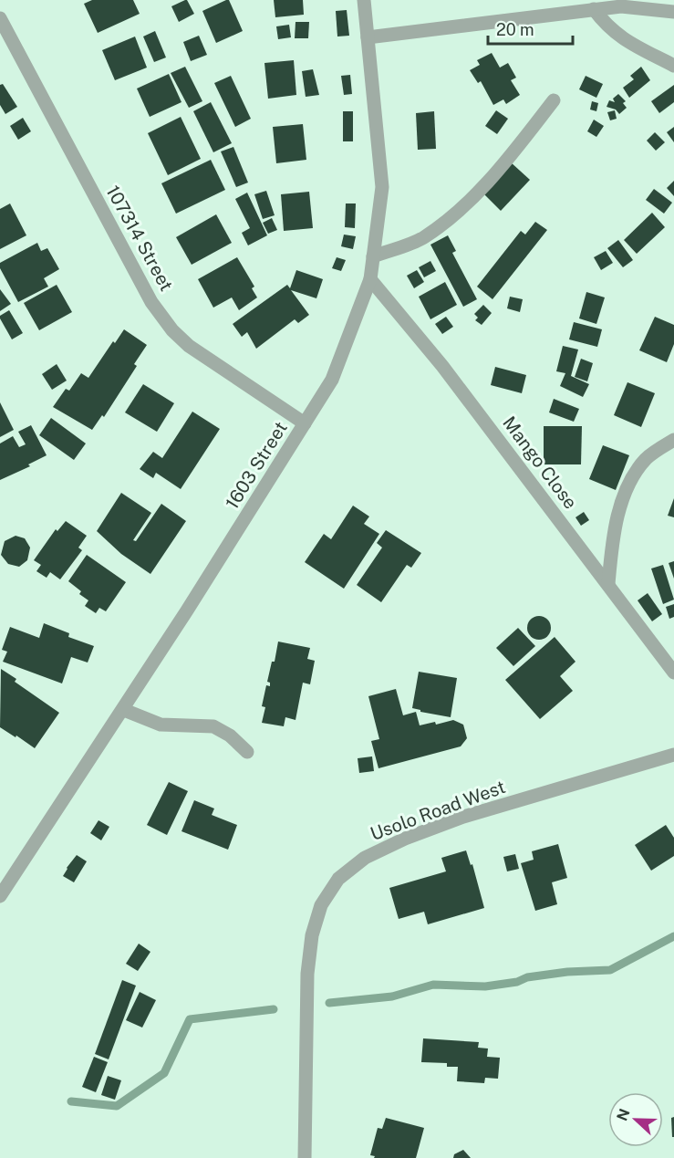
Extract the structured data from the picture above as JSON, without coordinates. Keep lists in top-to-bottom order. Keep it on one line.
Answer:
{"streets":{"street":["107314 Street","Mango Close","1603 Street","Usolo Road West"]},"crossings":[["107314 Street","1603 Street"],["Mango Close","1603 Street"]],"scale_bar":"20 m","north":"left"}
